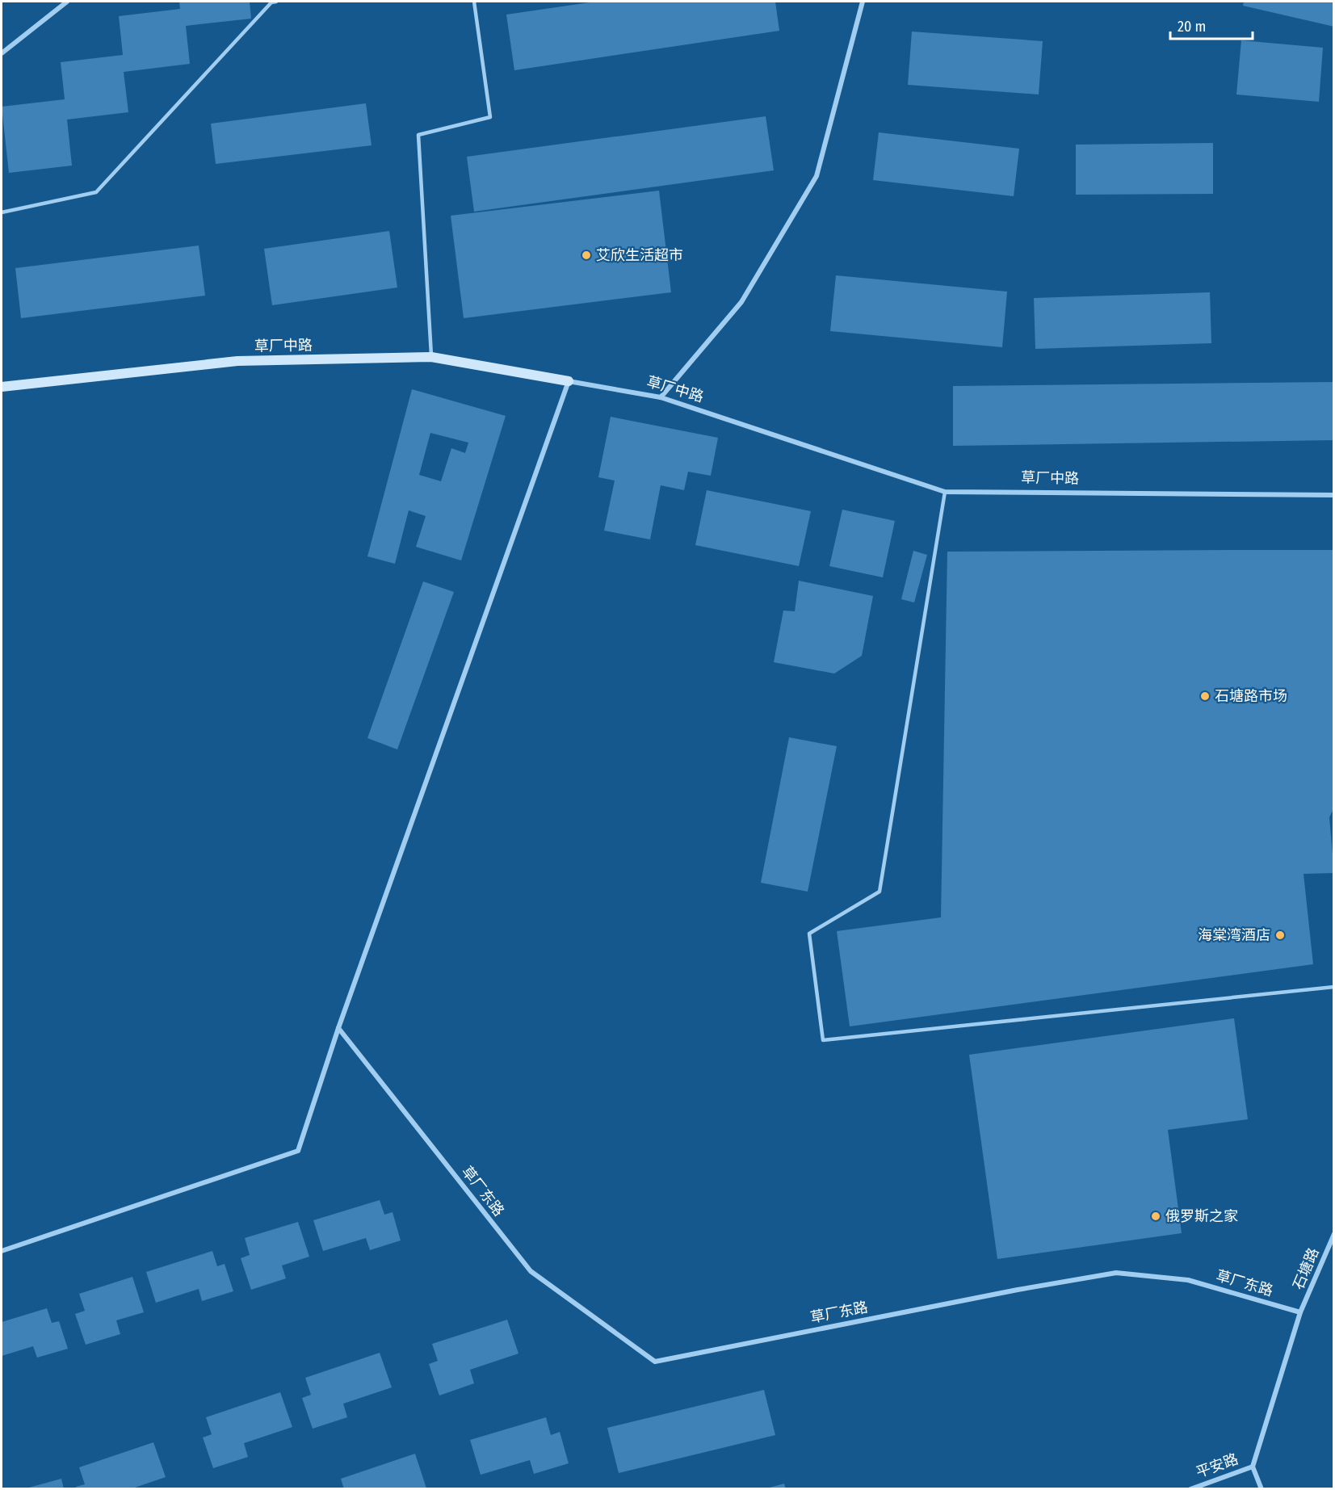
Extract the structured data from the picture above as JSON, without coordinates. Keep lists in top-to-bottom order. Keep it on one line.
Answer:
{"streets":{"street":["草厂中路","草厂东路","石塘路","平安路"]},"crossings":[["草厂东路","石塘路"]],"places":["艾欣生活超市","石塘路市场","海棠湾酒店","俄罗斯之家"],"scale_bar":"20 m"}
